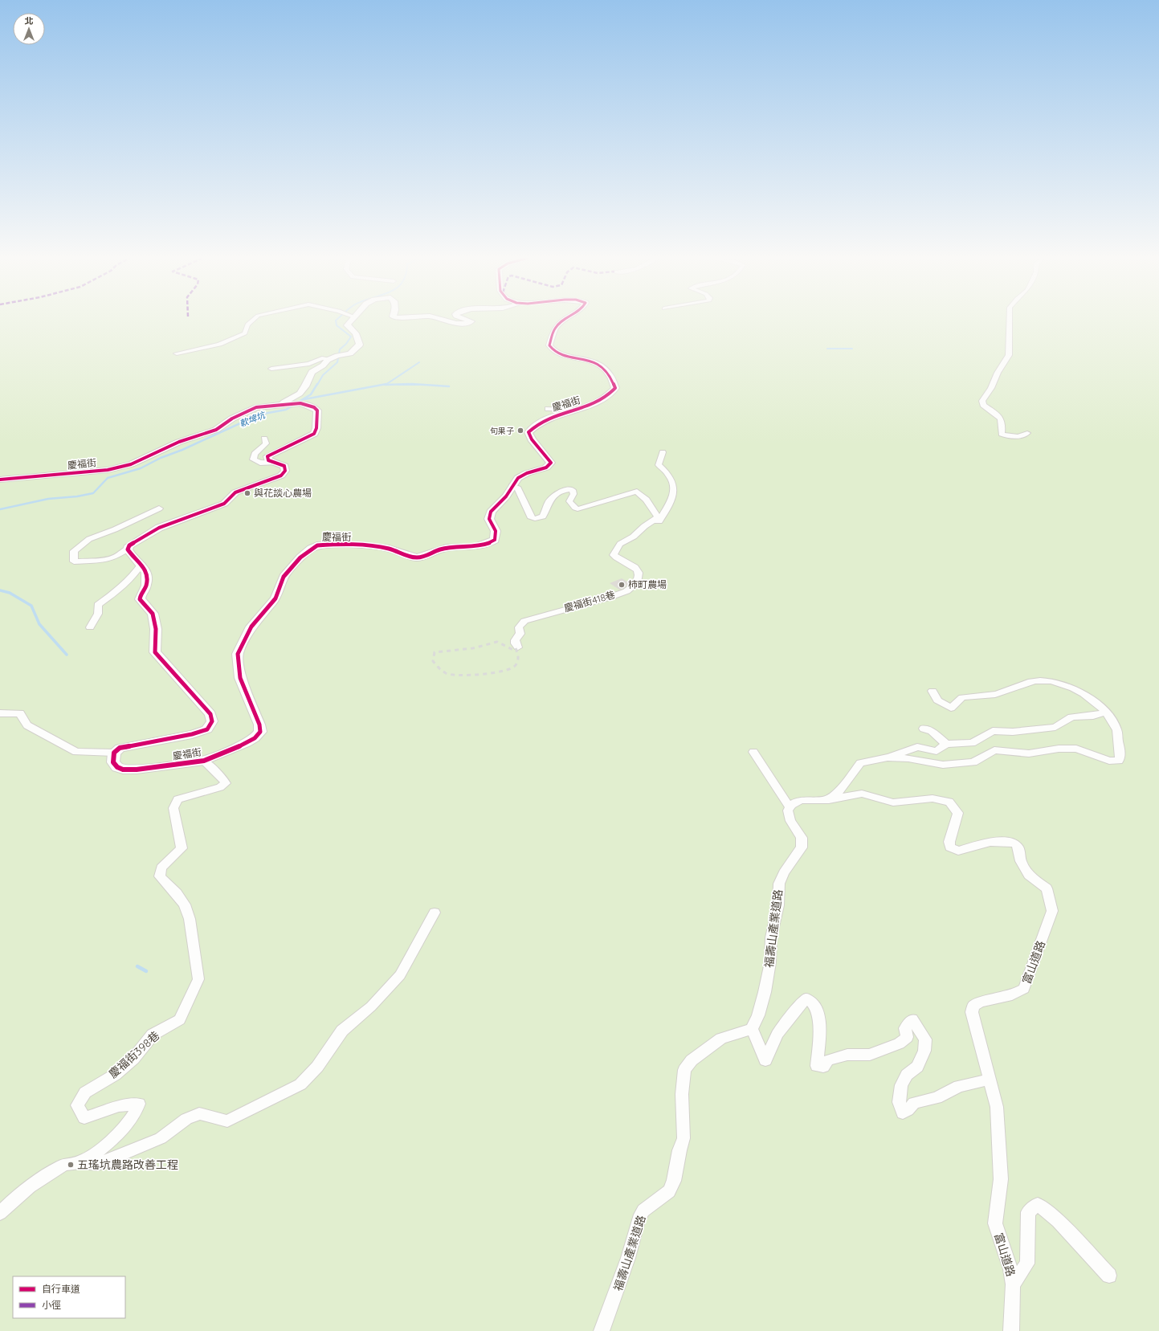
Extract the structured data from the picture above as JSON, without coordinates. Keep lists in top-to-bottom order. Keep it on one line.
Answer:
{"streets":{"street":["慶福街","慶福街418巷","福壽山產業道路","富山道路","慶福街398巷"]},"crossings":[["慶福街","慶福街398巷"]],"water":["軟埤坑"],"places":["旬果子","與花談心農場","柿町農場","五瑤坑農路改善工程"],"legend":["自行車道","小徑"],"north":"top"}
